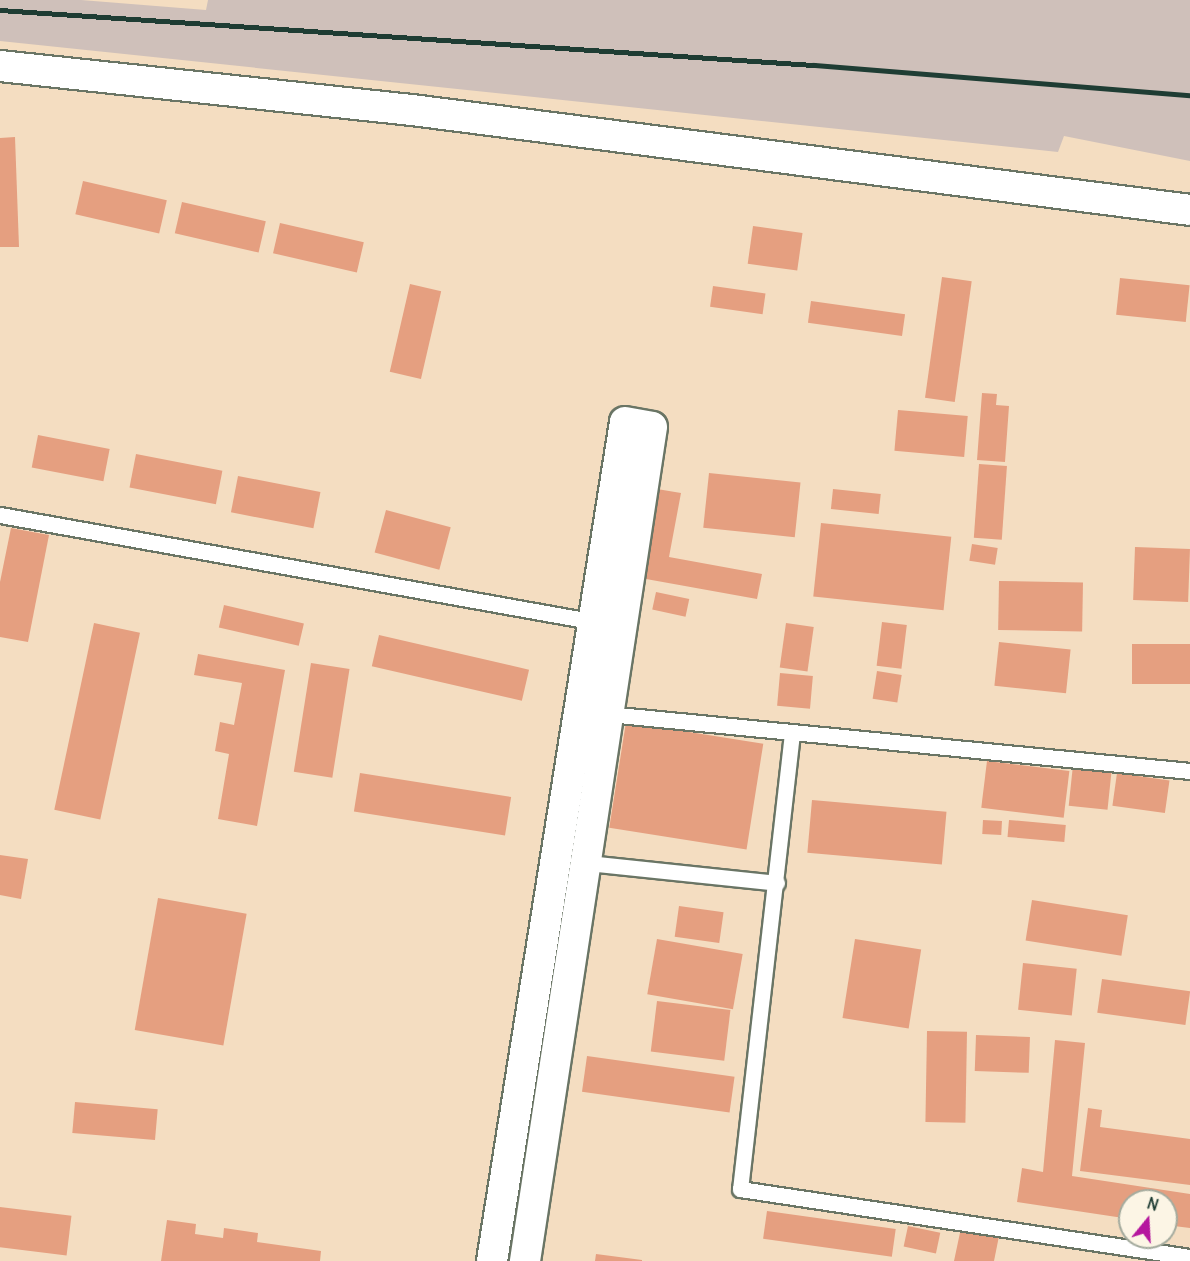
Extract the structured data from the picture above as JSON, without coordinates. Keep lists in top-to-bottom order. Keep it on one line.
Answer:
{"north":"top"}
